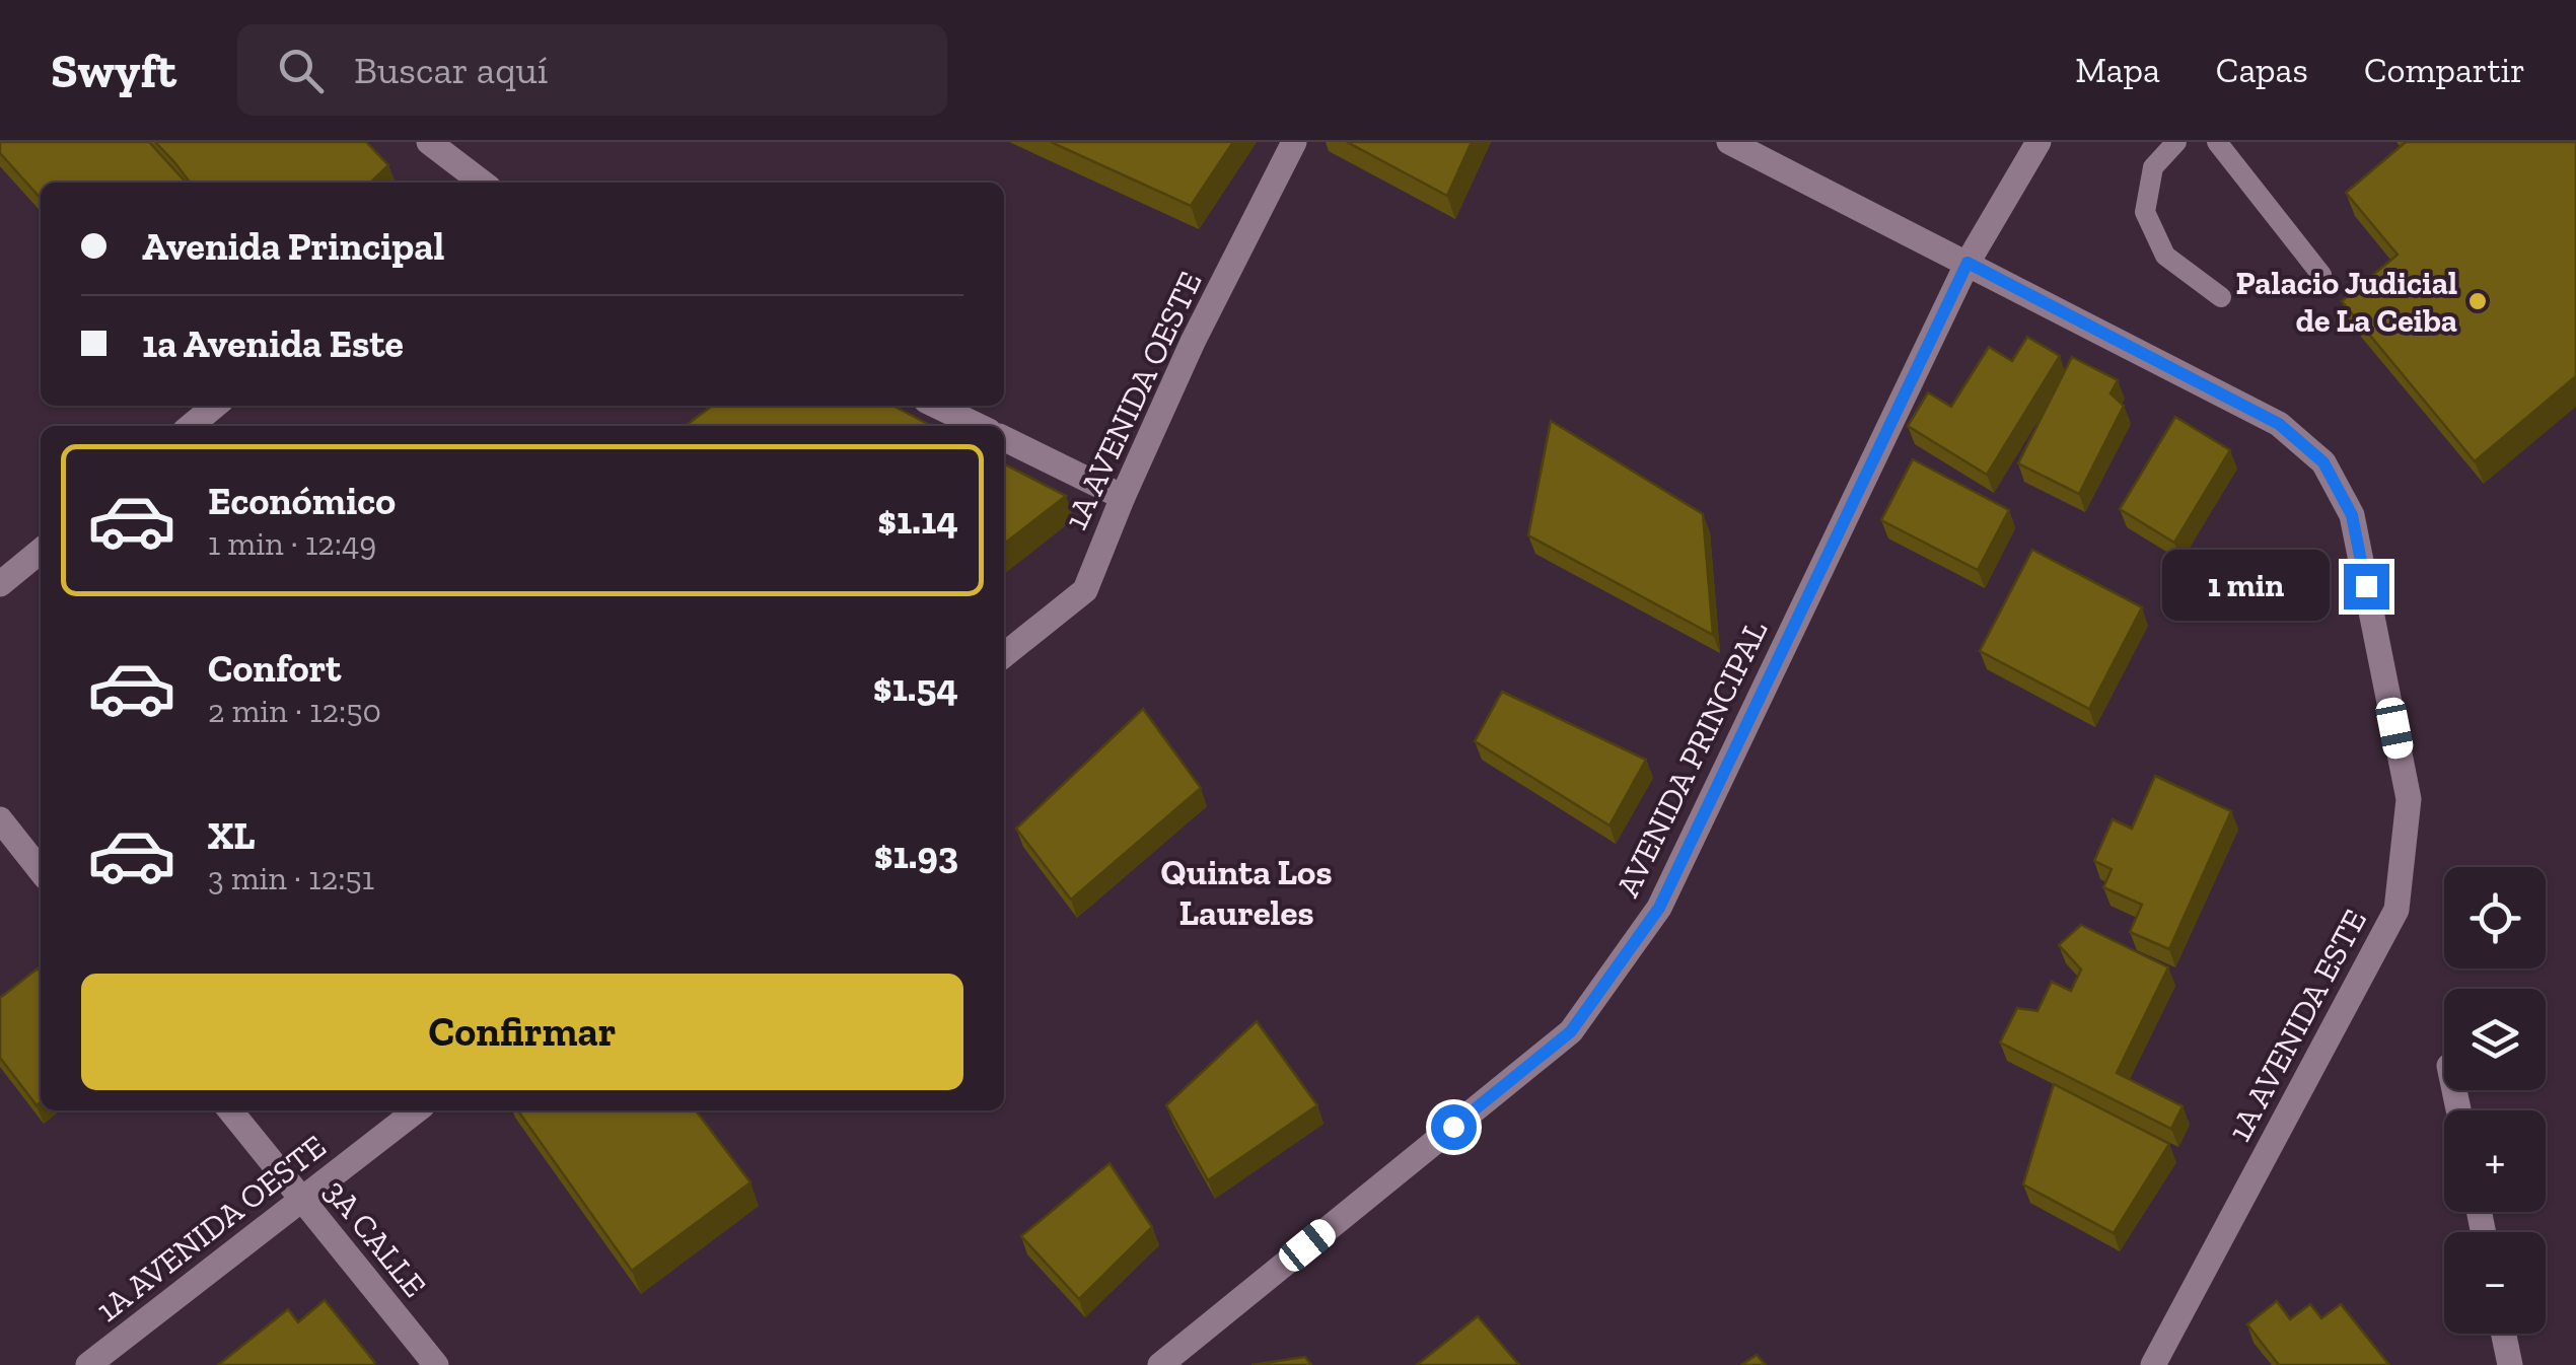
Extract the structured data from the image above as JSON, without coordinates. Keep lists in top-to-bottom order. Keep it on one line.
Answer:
{"streets":{"street":["1A AVENIDA OESTE","AVENIDA PRINCIPAL","1A AVENIDA ESTE","3A CALLE"]},"crossings":[["1A AVENIDA OESTE","3A CALLE"],["AVENIDA PRINCIPAL","1A AVENIDA ESTE"]],"districts":["Quinta Los Laureles"],"places":["Palacio Judicial de La Ceiba"],"page":{"header":"Swyft","search":"Buscar aquí","nav":["Mapa","Capas","Compartir"],"banner":["Avenida Principal","1a Avenida Este"],"list":[{"name":"Económico","note":"1 min · 12:49","value":"$1.14"},{"name":"Confort","note":"2 min · 12:50","value":"$1.54"},{"name":"XL","note":"3 min · 12:51","value":"$1.93"}],"bubble":"1 min","map_buttons":["+","−"],"buttons":"Confirmar"}}
